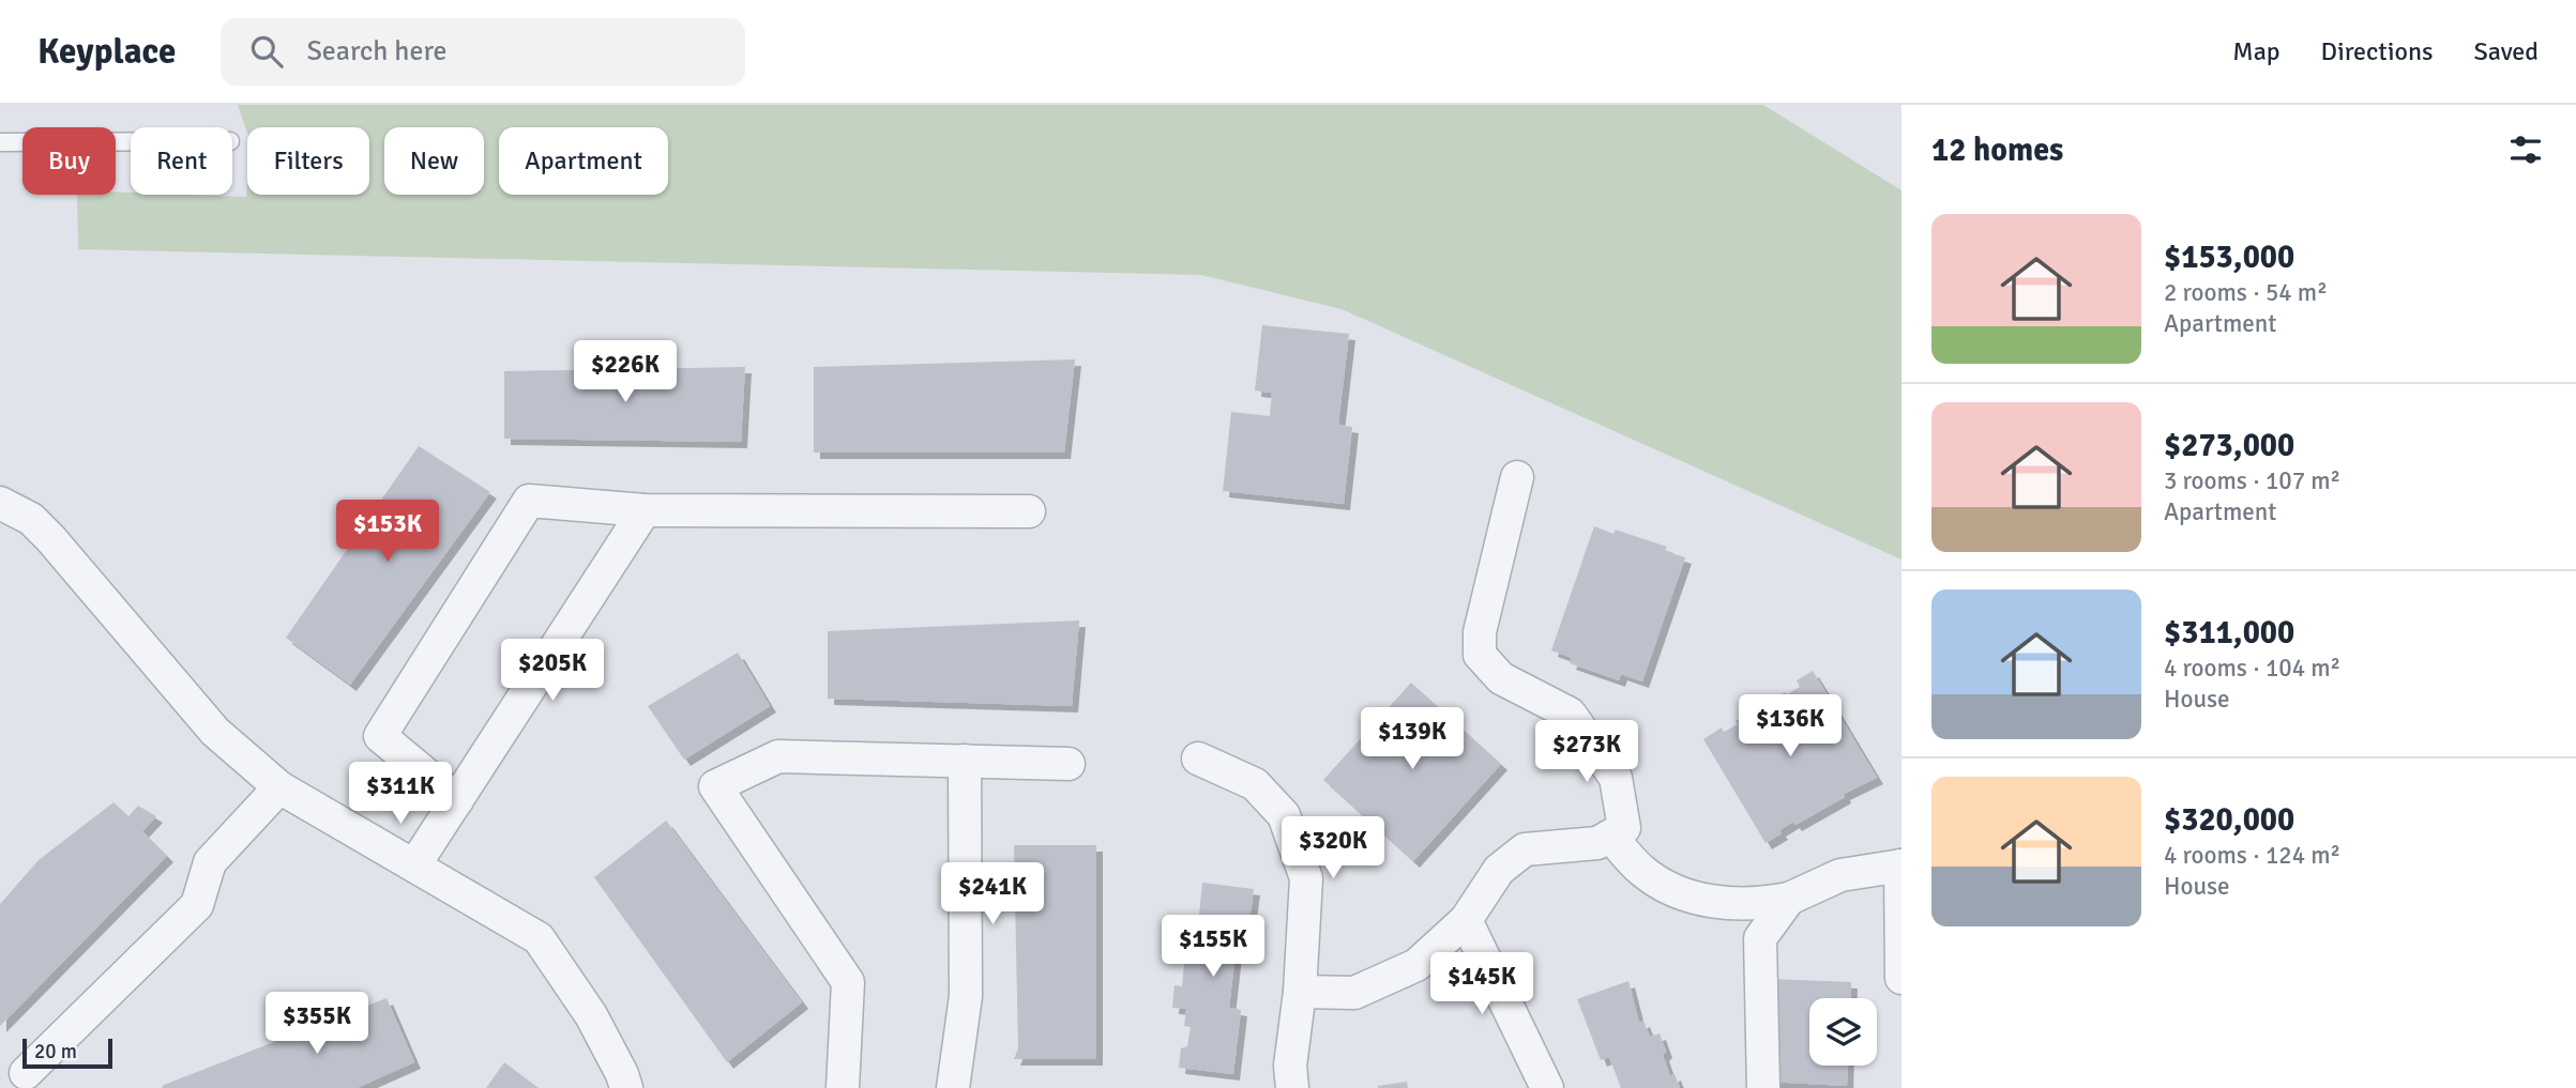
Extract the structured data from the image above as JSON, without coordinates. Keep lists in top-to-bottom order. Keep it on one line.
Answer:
{"scale_bar":"20 m","page":{"header":"Keyplace","search":"Search here","nav":["Map","Directions","Saved"],"heading":"12 homes","chip":["Buy","Rent","Filters","New","Apartment"],"list":[{"name":"$153,000","note":"2 rooms · 54 m² · Apartment"},{"name":"$273,000","note":"3 rooms · 107 m² · Apartment"},{"name":"$311,000","note":"4 rooms · 104 m² · House"},{"name":"$320,000","note":"4 rooms · 124 m² · House"}],"price":["$226K","$153K","$205K","$136K","$139K","$273K","$311K","$320K","$241K","$155K","$145K","$355K"],"scale":"20 m"}}
